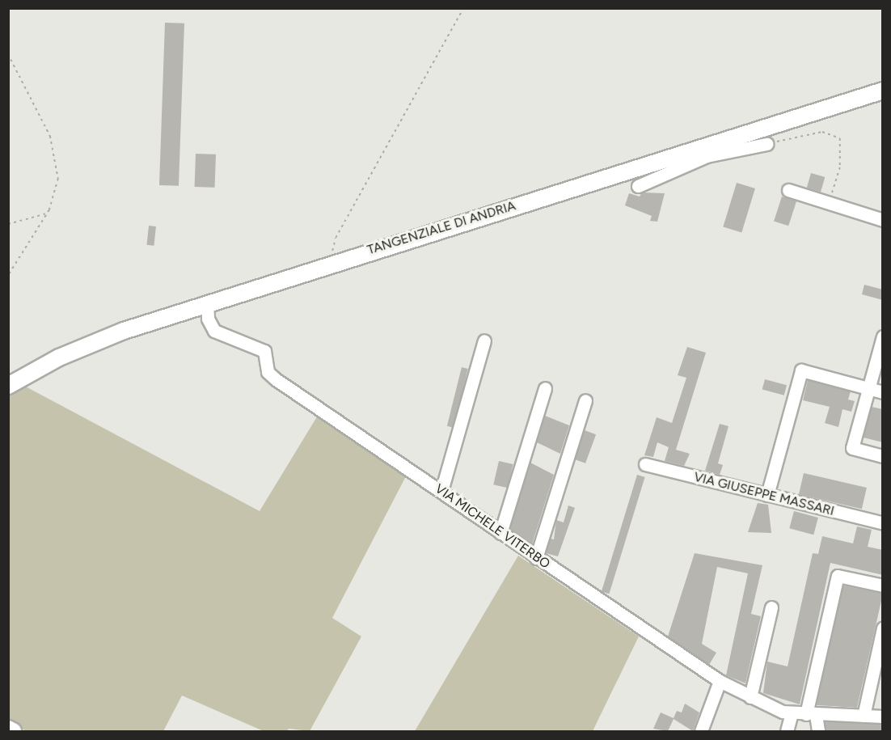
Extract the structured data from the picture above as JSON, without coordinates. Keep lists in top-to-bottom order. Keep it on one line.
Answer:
{"streets":{"main road":["TANGENZIALE DI ANDRIA"],"street":["VIA GIUSEPPE MASSARI","VIA MICHELE VITERBO"]},"crossings":[["TANGENZIALE DI ANDRIA","VIA MICHELE VITERBO"]]}
